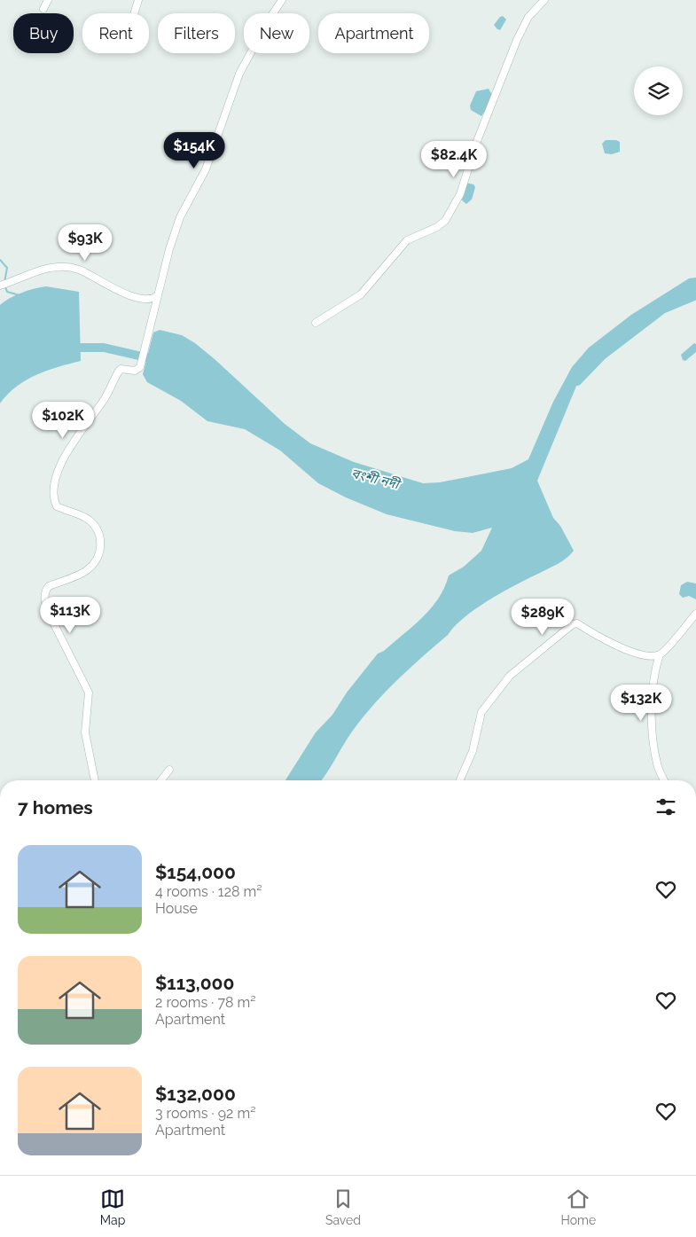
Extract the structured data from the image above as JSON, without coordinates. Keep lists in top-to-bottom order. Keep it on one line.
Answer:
{"water":["বংশী নদী"],"page":{"chip":["Buy","Rent","Filters","New","Apartment"],"price":["$154K","$82.4K","$93K","$102K","$113K","$289K","$132K"],"heading":"7 homes","list":[{"name":"$154,000","note":"4 rooms · 128 m² · House"},{"name":"$113,000","note":"2 rooms · 78 m² · Apartment"},{"name":"$132,000","note":"3 rooms · 92 m² · Apartment"}],"tabs":["Map","Saved","Home"]}}
